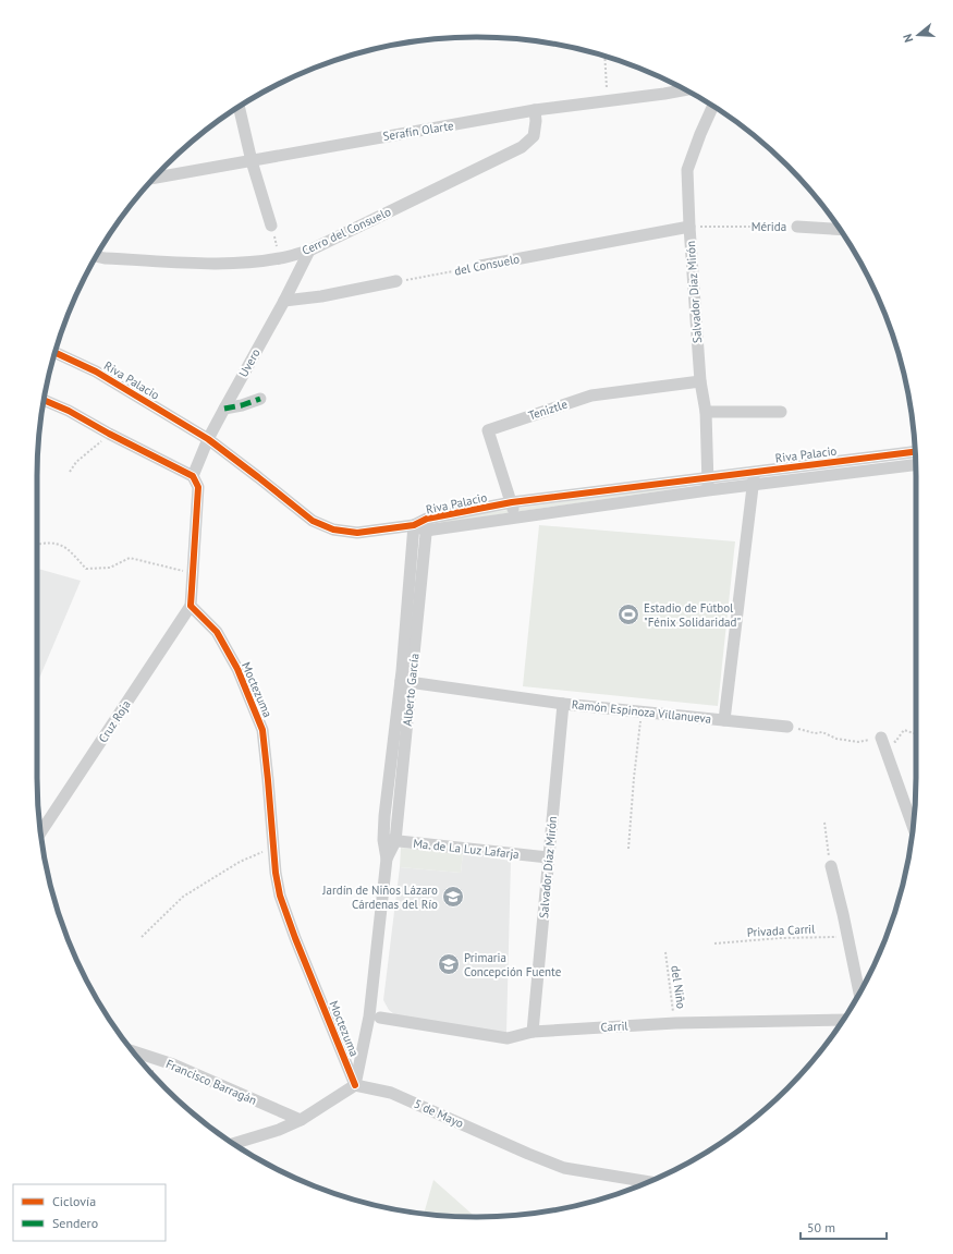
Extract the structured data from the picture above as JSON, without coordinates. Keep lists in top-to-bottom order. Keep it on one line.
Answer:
{"streets":{"street":["Serafín Olarte","Mérida","Cerro del Consuelo","del Consuelo","Salvador Díaz Mirón","Uvero","Riva Palacio","Teniztle","Moctezuma","Alberto García","Ramón Espinoza Villanueva","Cruz Roja","Ma. de La Luz Lafarja","Carril","Francisco Barragán","5 de Mayo"],"path":["Privada Carril","del Niño"]},"crossings":[["Serafín Olarte","Cerro del Consuelo"],["Mérida","del Consuelo"],["Mérida","Salvador Díaz Mirón"],["Cerro del Consuelo","Uvero"],["del Consuelo","Salvador Díaz Mirón"],["Salvador Díaz Mirón","Riva Palacio"],["Salvador Díaz Mirón","Teniztle"],["Salvador Díaz Mirón","Ramón Espinoza Villanueva"],["Salvador Díaz Mirón","Ma. de La Luz Lafarja"],["Salvador Díaz Mirón","Carril"],["Uvero","Riva Palacio"],["Riva Palacio","Teniztle"],["Riva Palacio","Alberto García"],["Moctezuma","Alberto García"],["Moctezuma","Cruz Roja"],["Moctezuma","5 de Mayo"],["Alberto García","Ramón Espinoza Villanueva"],["Alberto García","Ma. de La Luz Lafarja"],["Alberto García","5 de Mayo"],["del Niño","Carril"]],"places":{"sports":["Estadio de Fútbol \"Fénix Solidaridad\""],"school or university":["Jardín de Niños Lázaro Cárdenas del Río","Primaria Concepción Fuente"]},"legend":["Ciclovía","Sendero"],"scale_bar":"50 m","north":"left"}
